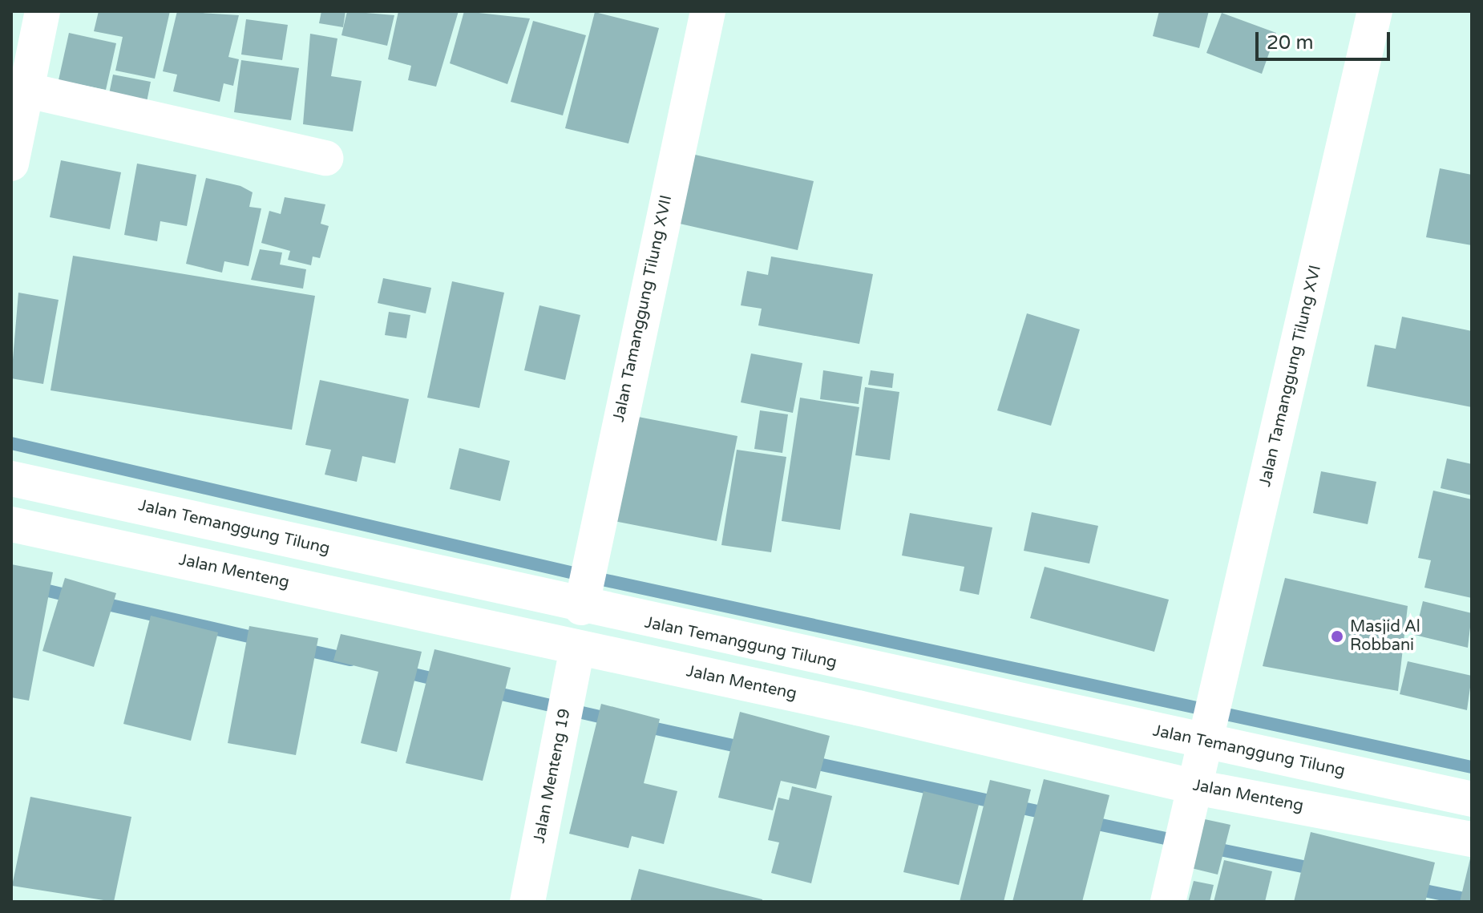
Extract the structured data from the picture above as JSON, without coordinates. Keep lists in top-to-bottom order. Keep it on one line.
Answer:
{"streets":{"street":["Jalan Tamanggung Tilung XVII","Jalan Tamanggung Tilung XVI","Jalan Temanggung Tilung","Jalan Menteng","Jalan Menteng 19"]},"crossings":[["Jalan Tamanggung Tilung XVII","Jalan Temanggung Tilung"],["Jalan Tamanggung Tilung XVI","Jalan Temanggung Tilung"],["Jalan Tamanggung Tilung XVI","Jalan Menteng"],["Jalan Menteng","Jalan Menteng 19"]],"places":["Masjid Al Robbani"],"scale_bar":"20 m"}
